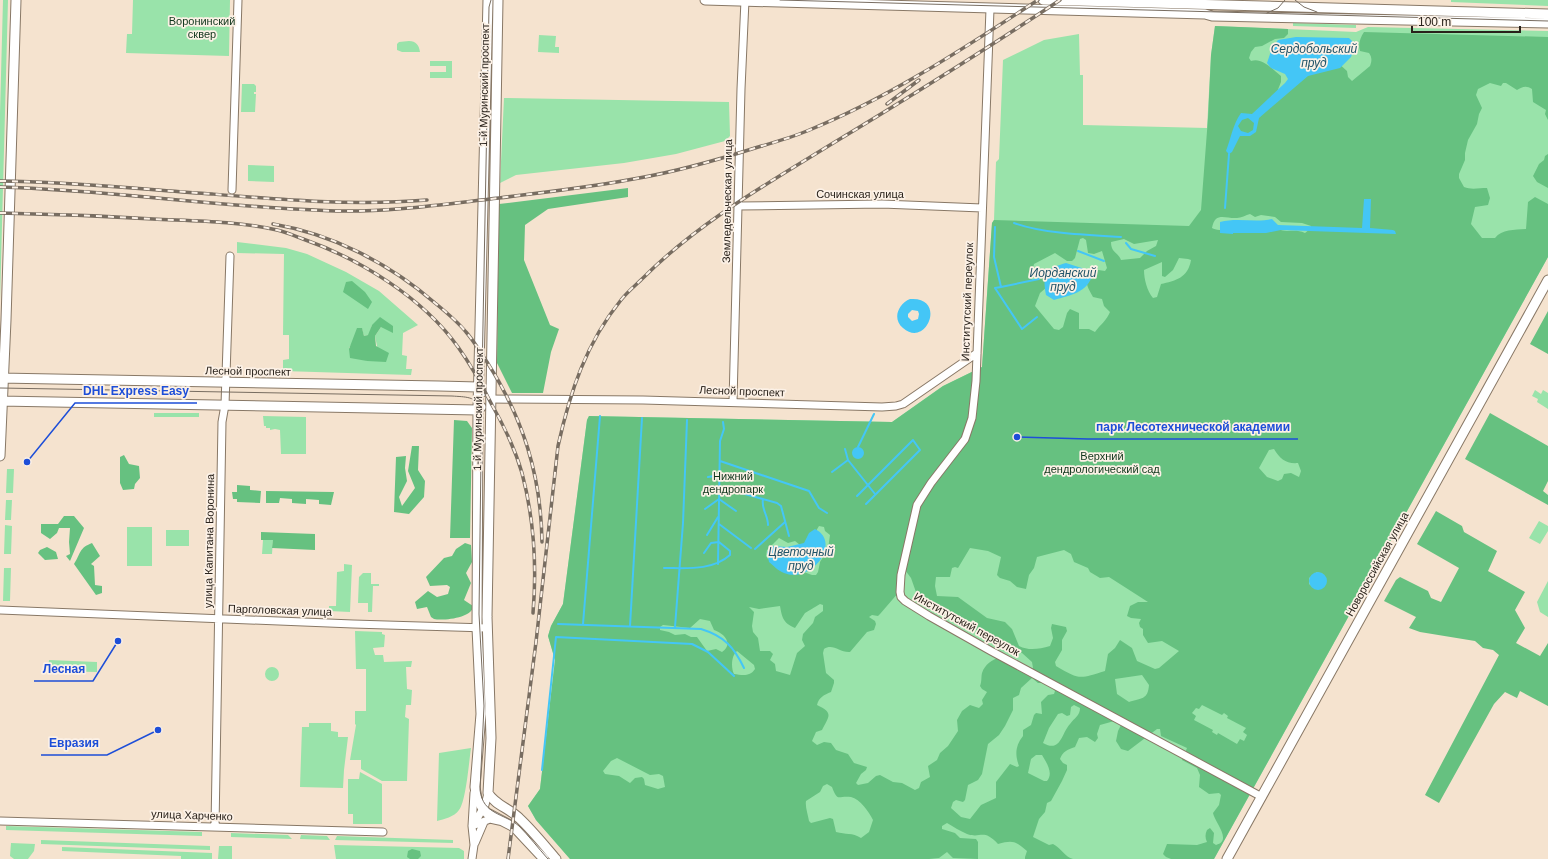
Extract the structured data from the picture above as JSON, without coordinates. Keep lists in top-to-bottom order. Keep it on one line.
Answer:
{"streets":{"main road":["1-й Муринский проспект","Лесной проспект","Новороссийская улица"],"street":["Сочинская улица","Земледельческая улица","Институтский переулок","улица Капитана Воронина","Парголовская улица","улица Харченко"]},"crossings":[["1-й Муринский проспект","Лесной проспект"],["1-й Муринский проспект","Парголовская улица"],["Сочинская улица","Земледельческая улица"],["Сочинская улица","Институтский переулок"],["Земледельческая улица","Лесной проспект"],["Институтский переулок","Лесной проспект"],["Институтский переулок","Новороссийская улица"],["Лесной проспект","улица Капитана Воронина"],["улица Капитана Воронина","Парголовская улица"],["улица Капитана Воронина","улица Харченко"]],"water":["Сердобольский пруд","Иорданский пруд","Цветочный пруд"],"parks":["Воронинский сквер","Верхний дендрологический сад","Нижний дендропарк"],"places":["парк Лесотехнической академии","DHL Express Easy","Лесная","Евразия"],"scale_bar":"100 m"}
